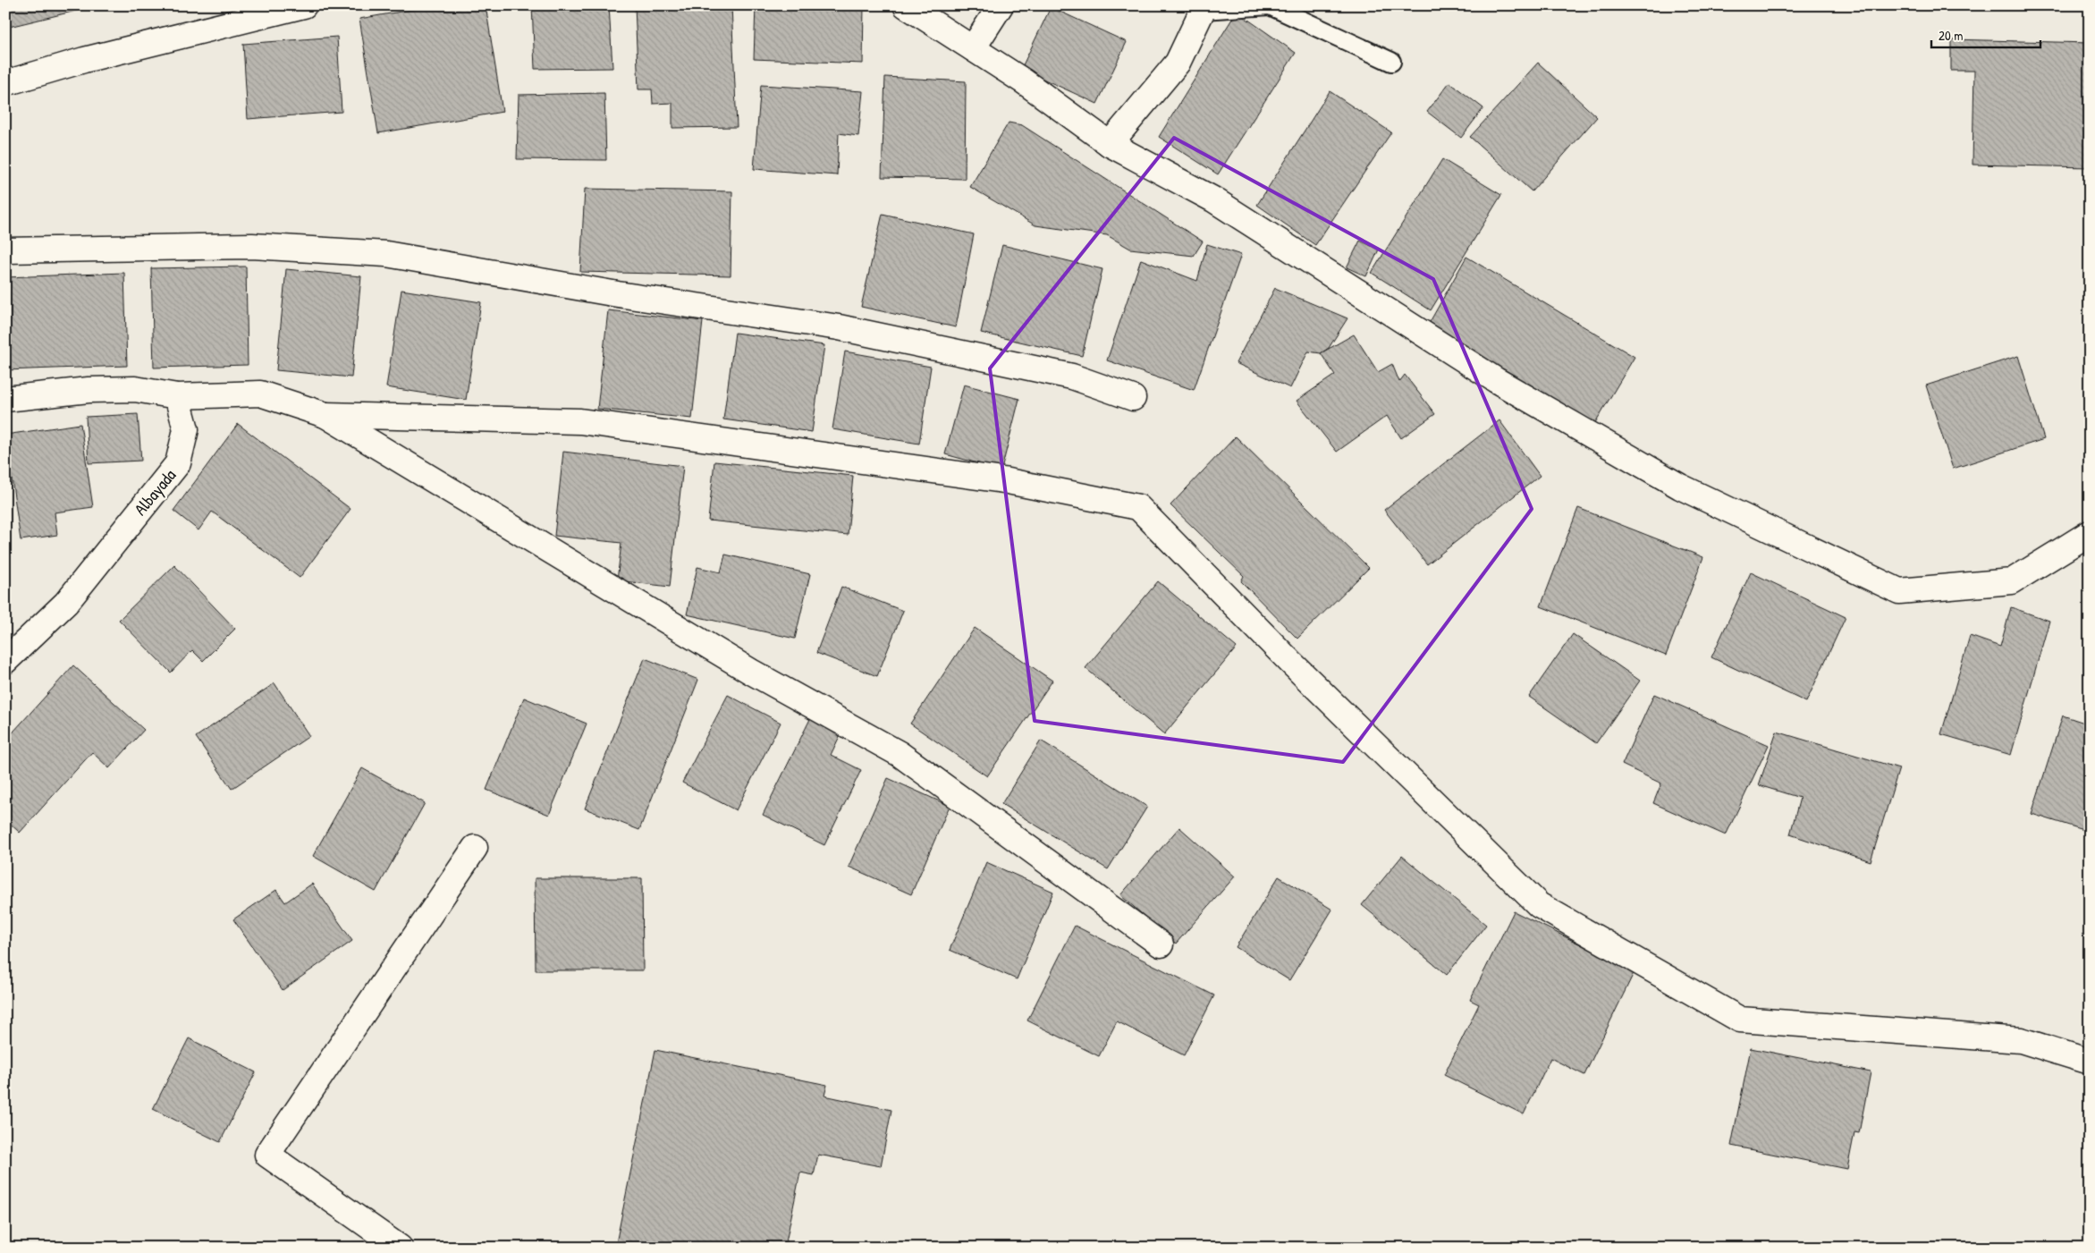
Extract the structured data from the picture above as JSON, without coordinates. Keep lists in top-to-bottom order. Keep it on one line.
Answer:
{"streets":{"street":["Albayada"]},"scale_bar":"20 m"}
